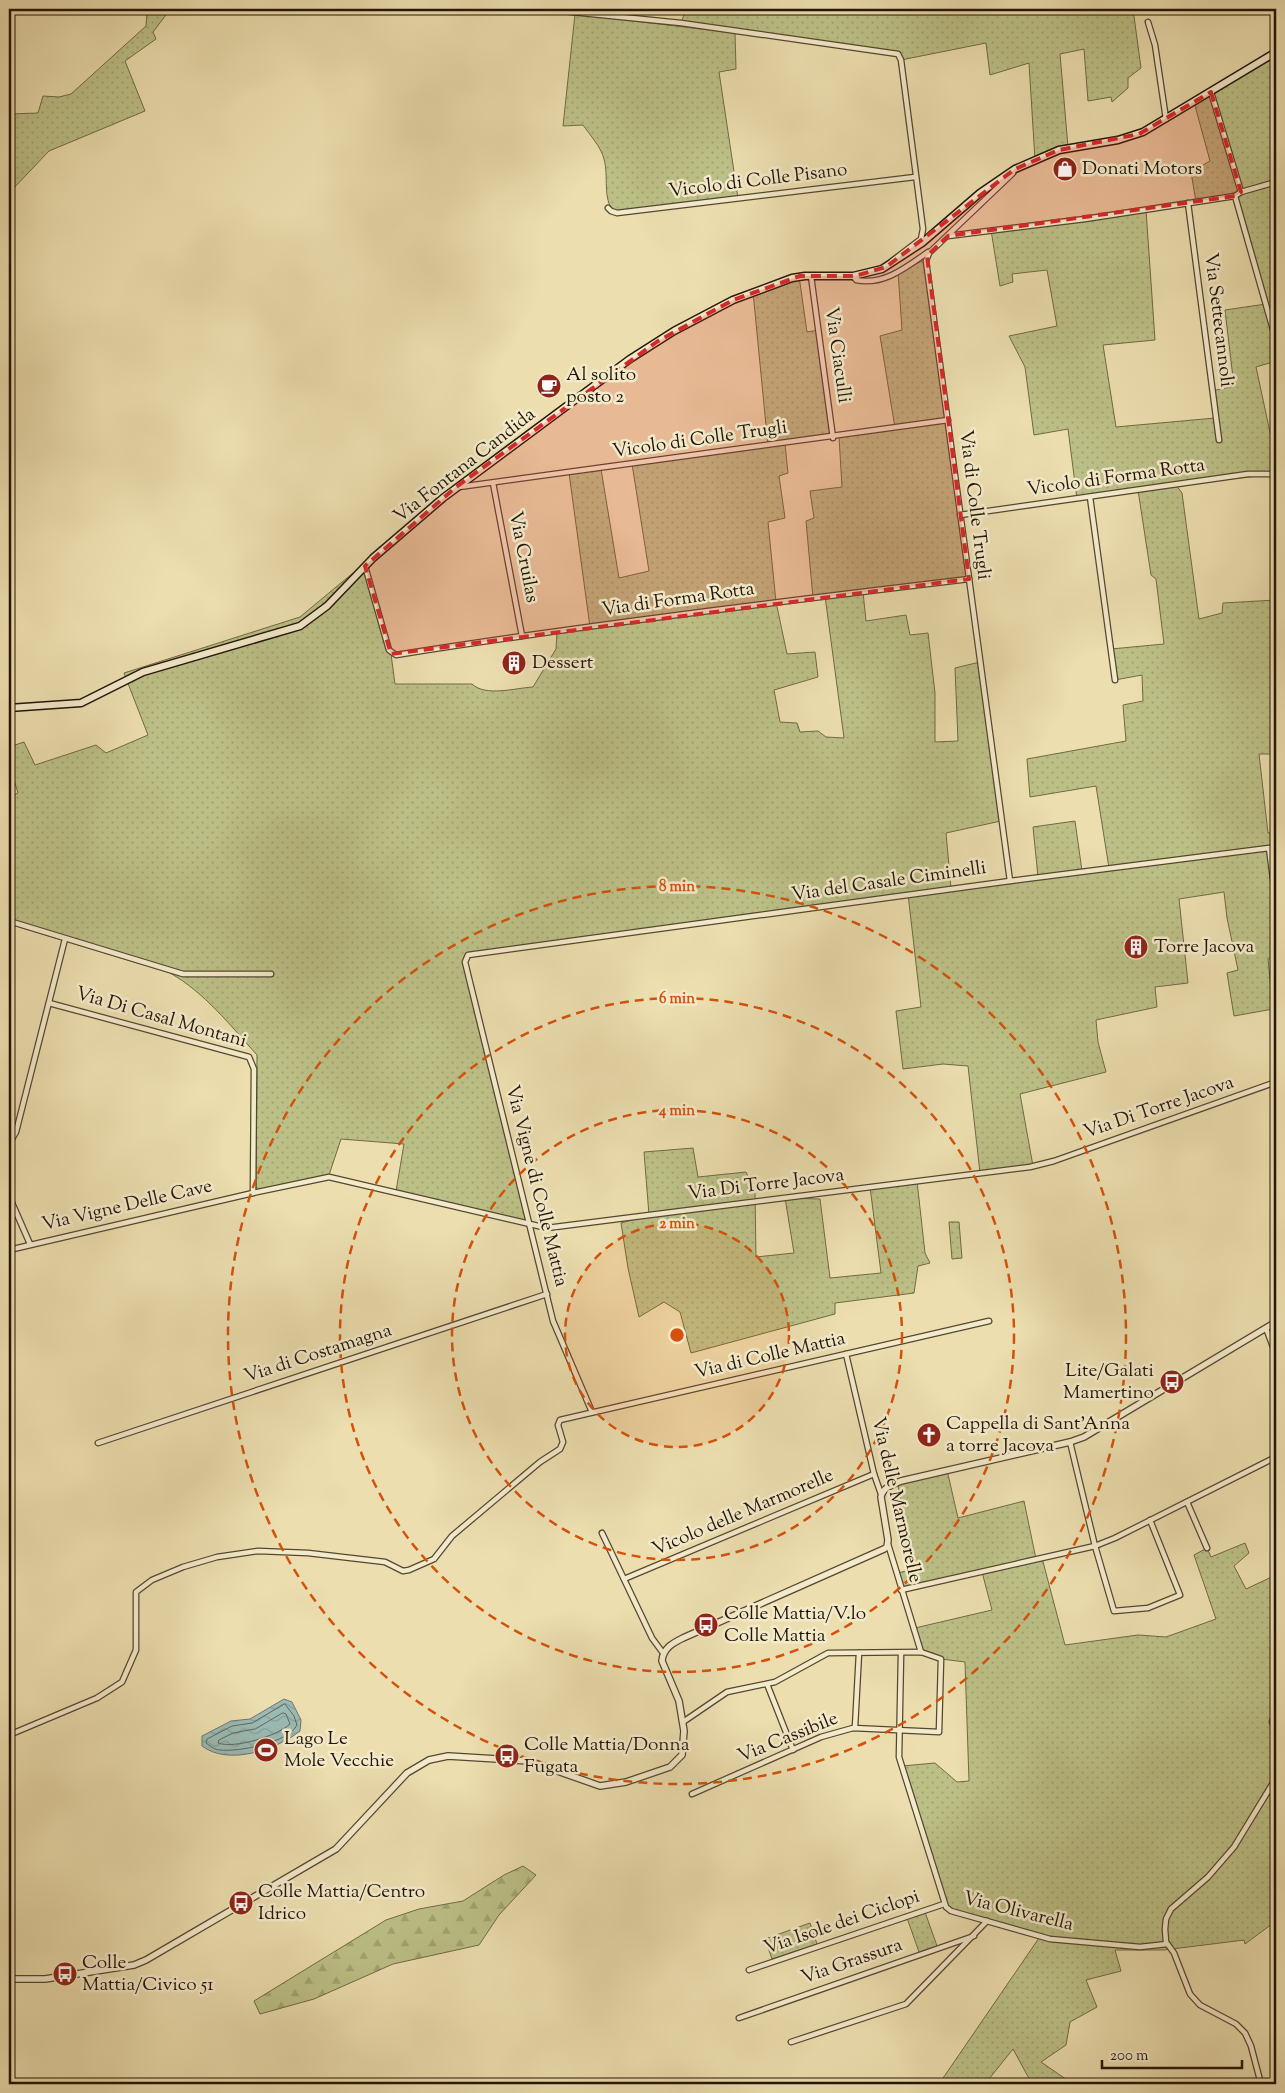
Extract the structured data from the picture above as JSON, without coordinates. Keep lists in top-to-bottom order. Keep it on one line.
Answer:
{"streets":{"main road":["Via Fontana Candida"],"street":["Vicolo di Colle Pisano","Via Settecannoli","Via Ciaculli","Vicolo di Colle Trugli","Vicolo di Forma Rotta","Via di Colle Trugli","Via Cruilas","Via di Forma Rotta","Via del Casale Ciminelli","Via Di Casal Montani","Via Di Torre Jacova","Via Vigne di Colle Mattia","Via Vigne Delle Cave","Via di Costamagna","Via di Colle Mattia","Via delle Marmorelle","Vicolo delle Marmorelle","Via Cassibile","Via Olivarella","Via Isole dei Ciclopi","Via Grassura"]},"crossings":[["Via Ciaculli","Vicolo di Colle Trugli"],["Via Ciaculli","Via Fontana Candida"],["Vicolo di Colle Trugli","Via Fontana Candida"],["Vicolo di Colle Trugli","Via di Colle Trugli"],["Vicolo di Colle Trugli","Via Cruilas"],["Via Fontana Candida","Via di Colle Trugli"],["Via Fontana Candida","Via di Forma Rotta"],["Vicolo di Forma Rotta","Via di Colle Trugli"],["Via di Colle Trugli","Via di Forma Rotta"],["Via di Colle Trugli","Via del Casale Ciminelli"],["Via Cruilas","Via di Forma Rotta"],["Via del Casale Ciminelli","Via Vigne di Colle Mattia"],["Via Di Casal Montani","Via Di Torre Jacova"],["Via Di Casal Montani","Via Vigne Delle Cave"],["Via Di Torre Jacova","Via Vigne di Colle Mattia"],["Via Di Torre Jacova","Via Vigne Delle Cave"],["Via Vigne di Colle Mattia","Via di Costamagna"],["Via Vigne di Colle Mattia","Via di Colle Mattia"],["Via di Colle Mattia","Via delle Marmorelle"],["Via delle Marmorelle","Vicolo delle Marmorelle"],["Via delle Marmorelle","Via Cassibile"],["Via Cassibile","Via Olivarella"],["Via Olivarella","Via Isole dei Ciclopi"]],"places":{"shop":["Donati Motors"],"cafe":["Al solito posto 2"],"building":["Dessert","Torre Jacova"],"bus stop":["Lite/Galati Mamertino","Colle Mattia/V.lo Colle Mattia","Colle Mattia/Donna Fugata","Colle Mattia/Centro Idrico","Colle Mattia/Civico 51"],"church":["Cappella di Sant'Anna a torre Jacova"],"sports":["Lago Le Mole Vecchie"]},"scale_bar":"200 m","rings":["8 min","6 min","4 min","2 min"]}
